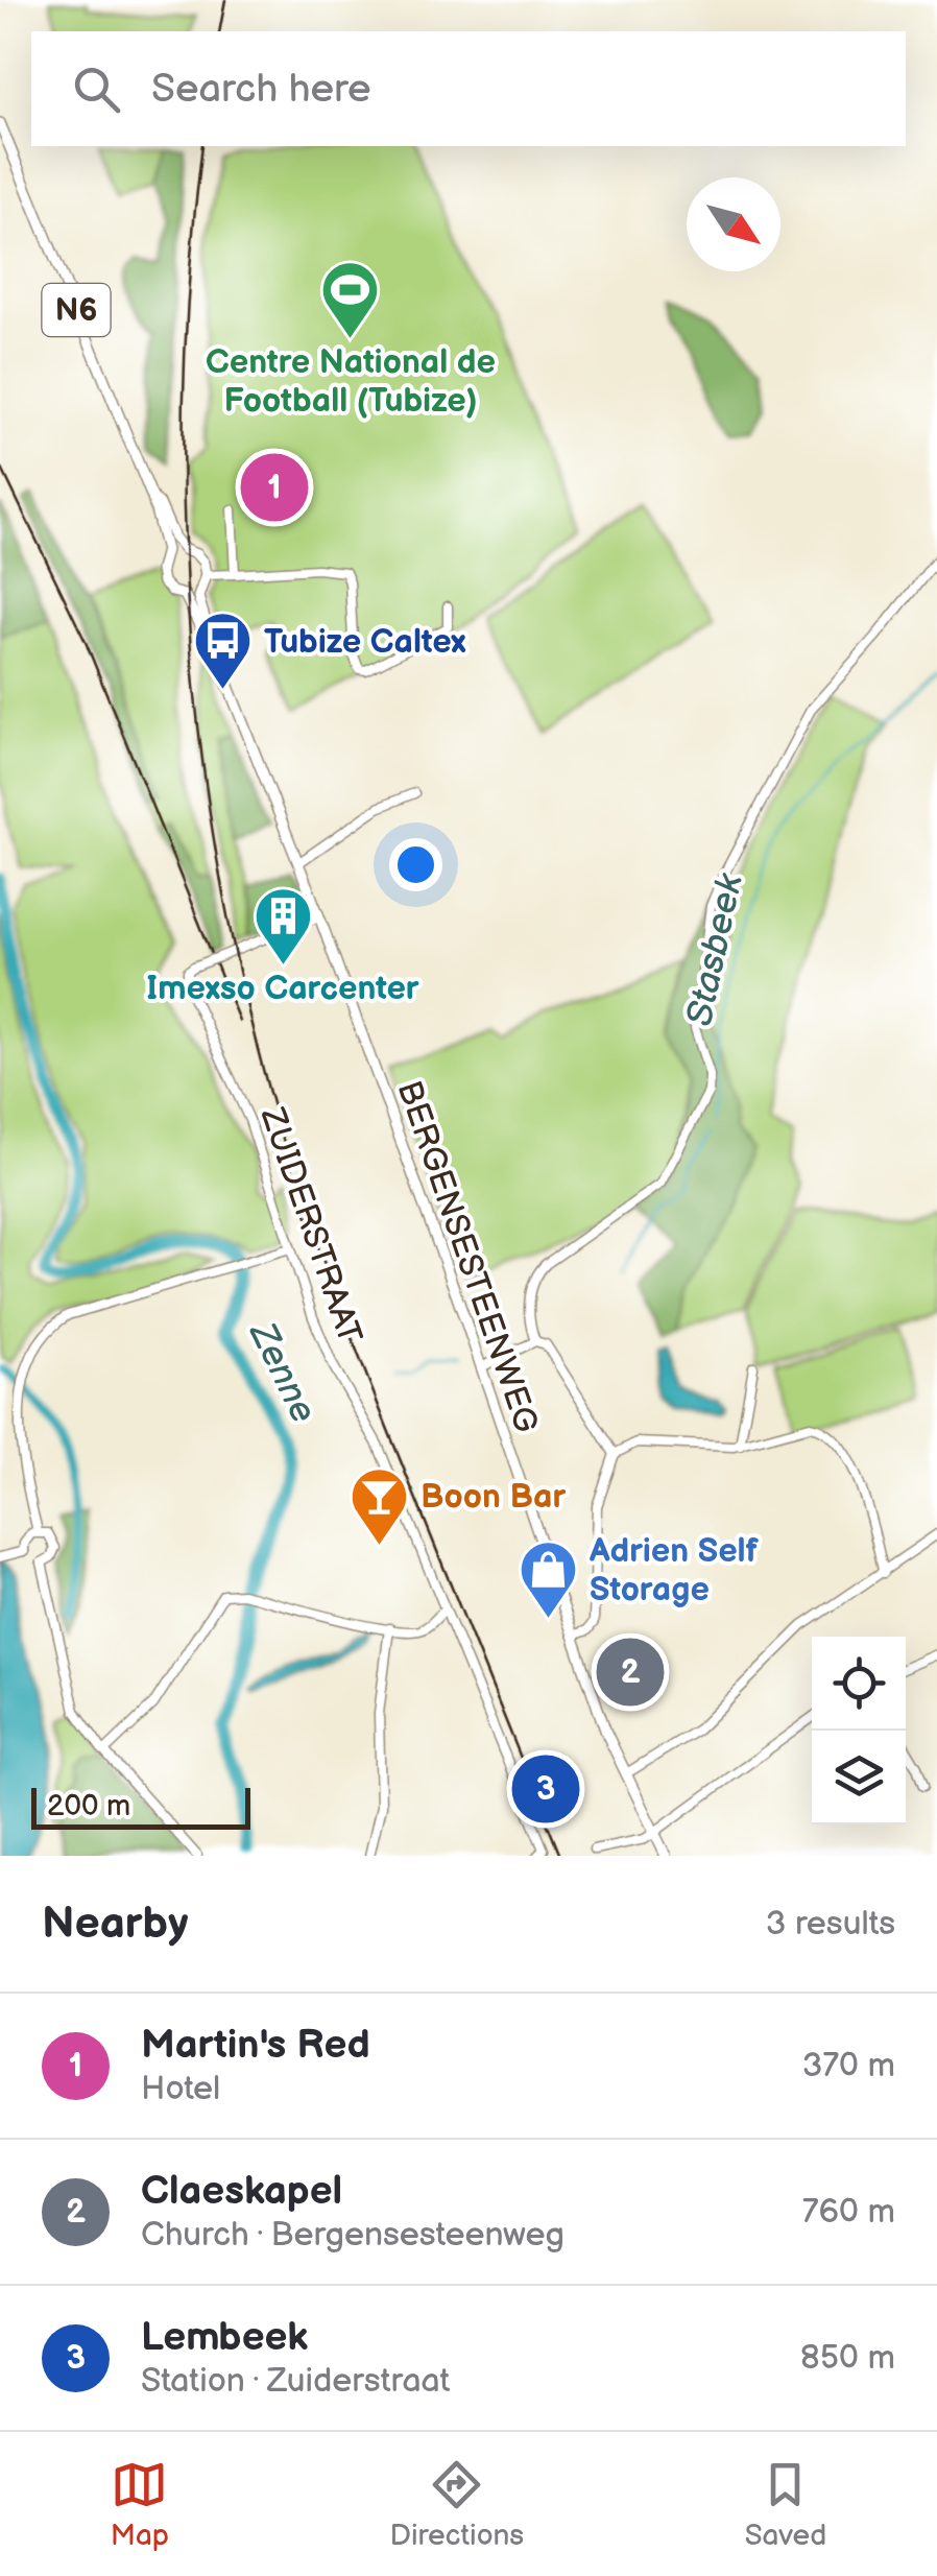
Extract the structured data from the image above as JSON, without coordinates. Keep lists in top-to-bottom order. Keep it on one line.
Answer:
{"streets":{"main road":["N6","BERGENSESTEENWEG"],"street":["ZUIDERSTRAAT"]},"crossings":[["ZUIDERSTRAAT","BERGENSESTEENWEG"]],"water":["Stasbeek","Zenne"],"places":{"sports":["Centre National de Football (Tubize)"],"bus stop":["Tubize Caltex"],"building":["Imexso Carcenter"],"bar":["Boon Bar"],"shop":["Adrien Self Storage"]},"scale_bar":"200 m","north":"bottom right","page":{"search":"Search here","pins":["1","2","3"],"scale":"200 m","heading":["Nearby","3 results"],"list":[{"mark":"1","name":"Martin's Red","note":"Hotel","value":"370 m"},{"mark":"2","name":"Claeskapel","note":"Church · Bergensesteenweg","value":"760 m"},{"mark":"3","name":"Lembeek","note":"Station · Zuiderstraat","value":"850 m"}],"nav":["Map","Directions","Saved"]}}
